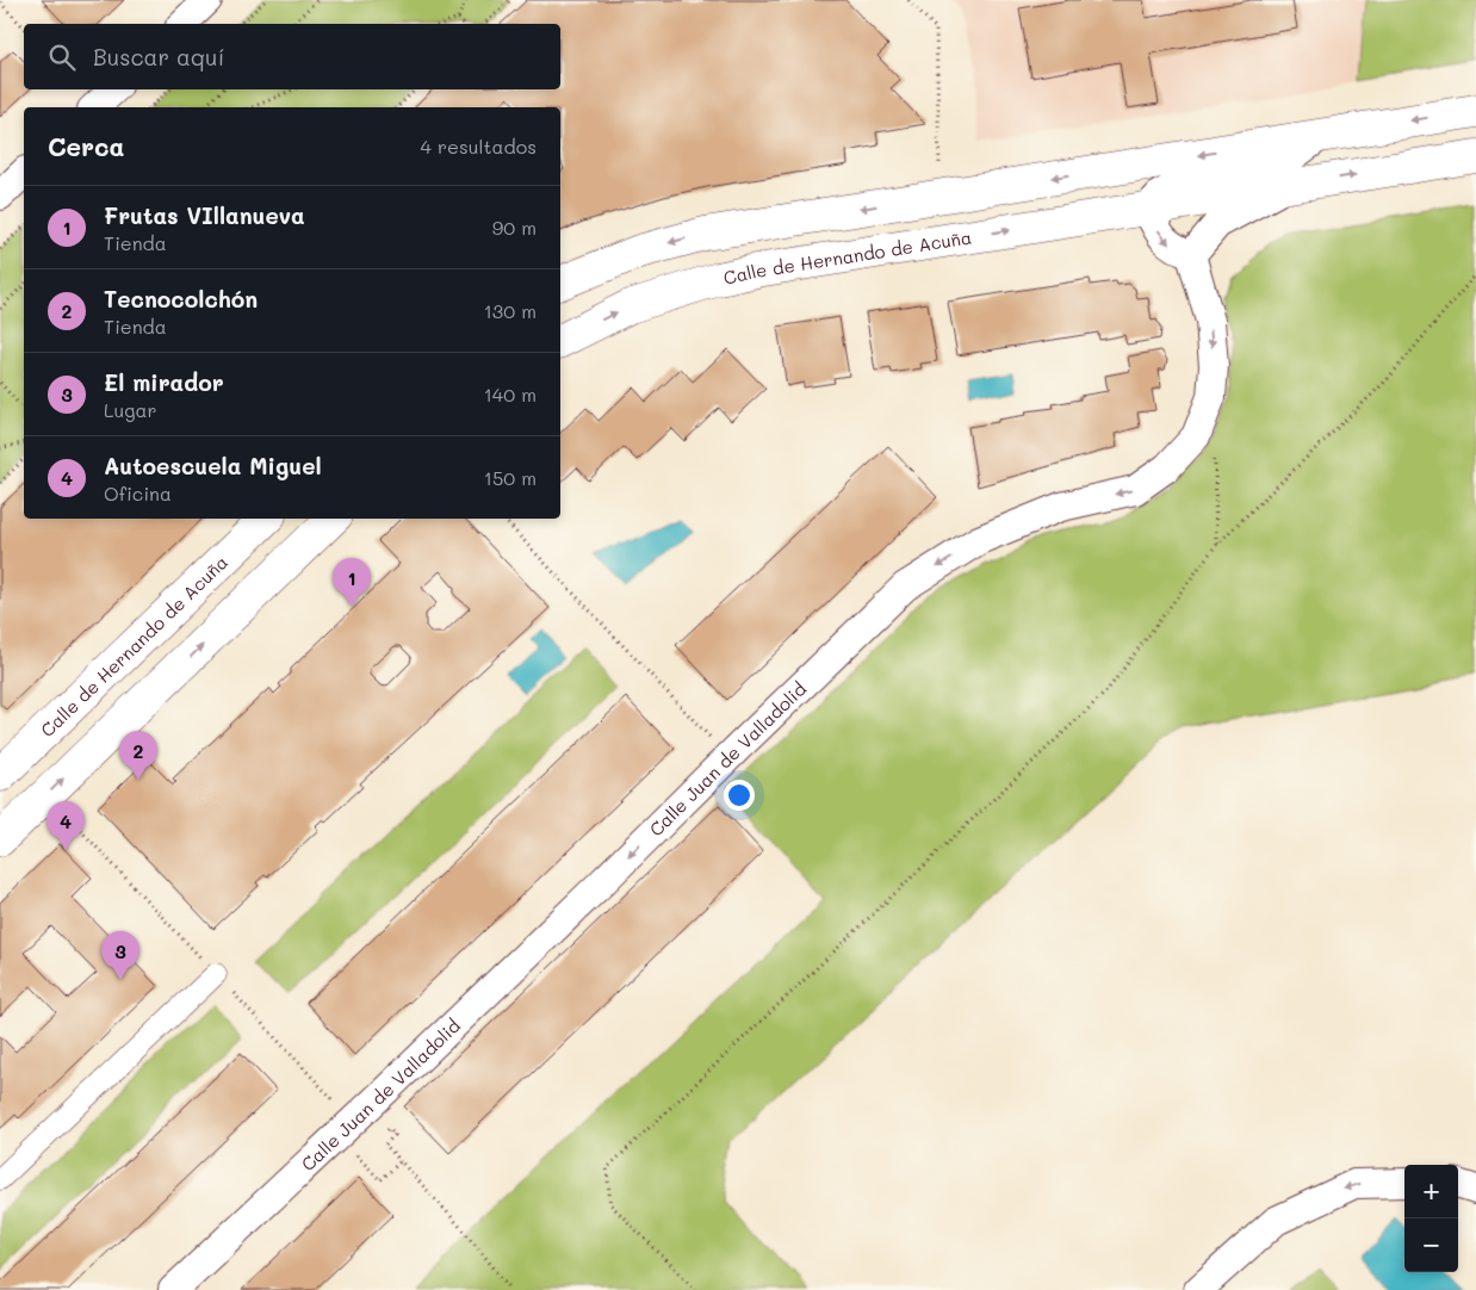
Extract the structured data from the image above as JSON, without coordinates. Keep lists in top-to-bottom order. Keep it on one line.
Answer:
{"streets":{"street":["Calle de Hernando de Acuña","Calle Juan de Valladolid"]},"one_way":["Calle Juan de Valladolid"],"page":{"search":"Buscar aquí","heading":["Cerca","4 resultados"],"list":[{"mark":"1","name":"Frutas VIllanueva","note":"Tienda","value":"90 m"},{"mark":"2","name":"Tecnocolchón","note":"Tienda","value":"130 m"},{"mark":"3","name":"El mirador","note":"Lugar","value":"140 m"},{"mark":"4","name":"Autoescuela Miguel","note":"Oficina","value":"150 m"}],"pins":["1","2","4","3"],"map_buttons":["+","−"]}}
